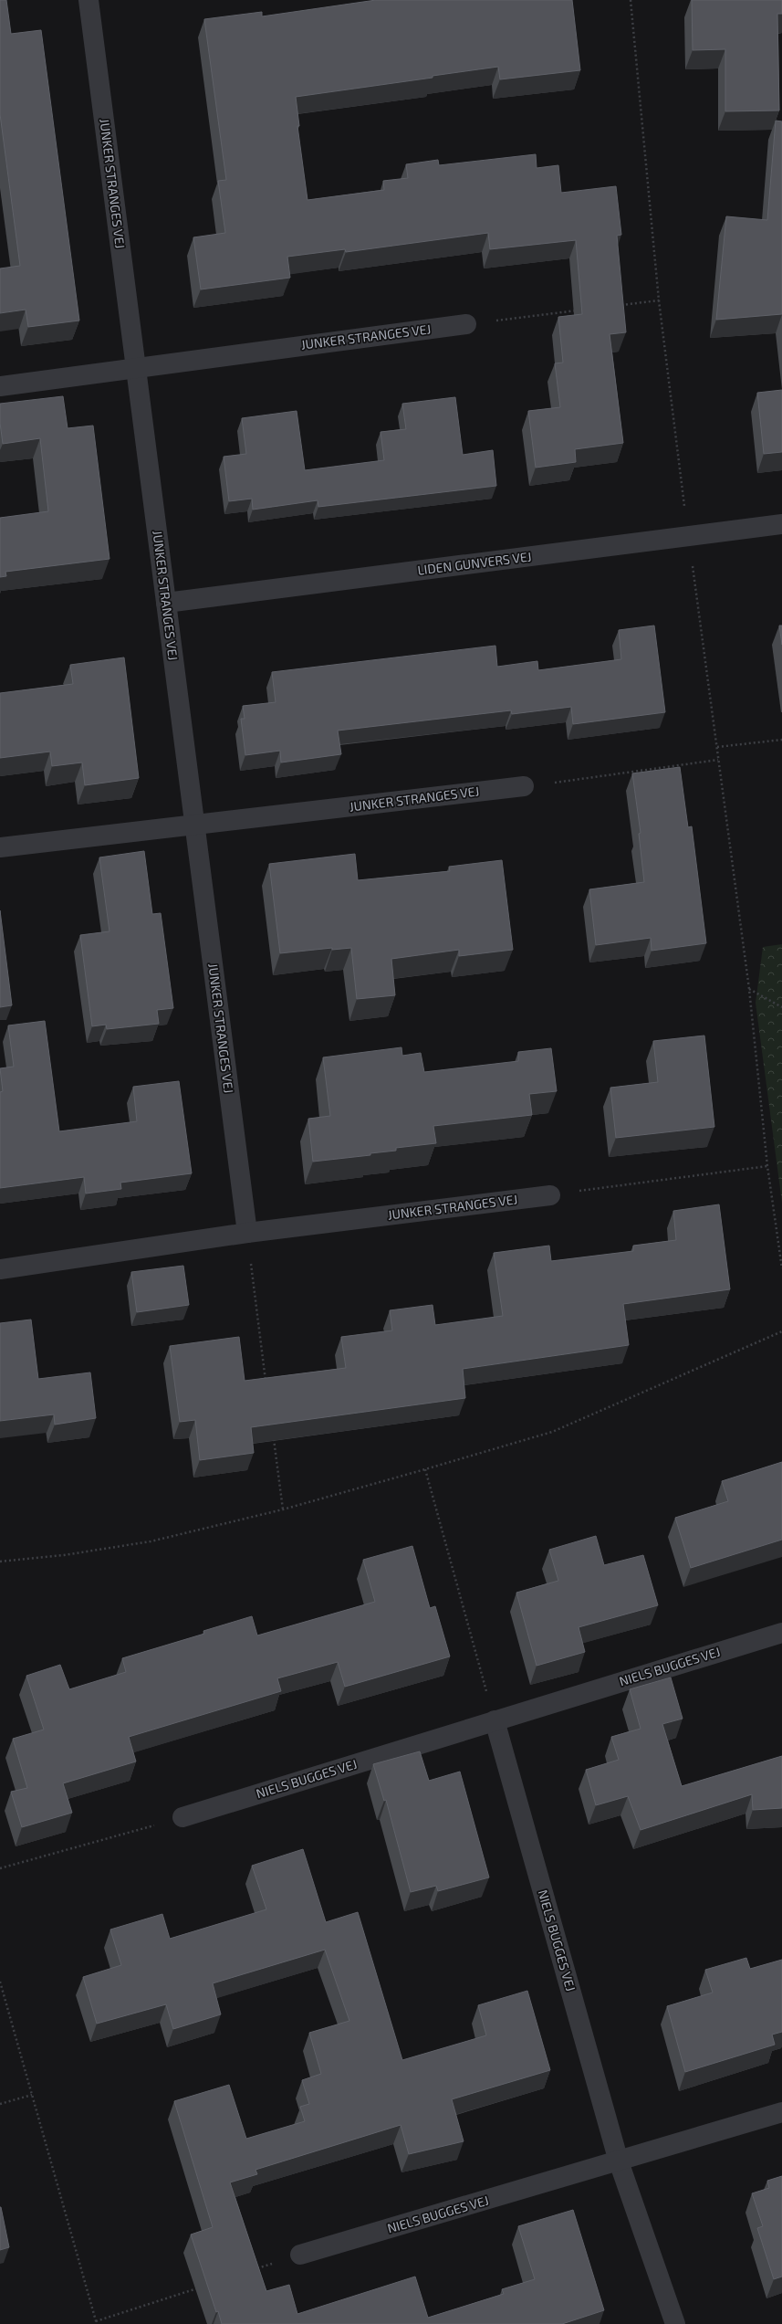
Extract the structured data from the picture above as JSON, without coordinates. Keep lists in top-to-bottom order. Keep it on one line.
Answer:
{"streets":{"street":["JUNKER STRANGES VEJ","LIDEN GUNVERS VEJ","NIELS BUGGES VEJ"]},"crossings":[["JUNKER STRANGES VEJ","LIDEN GUNVERS VEJ"]]}
